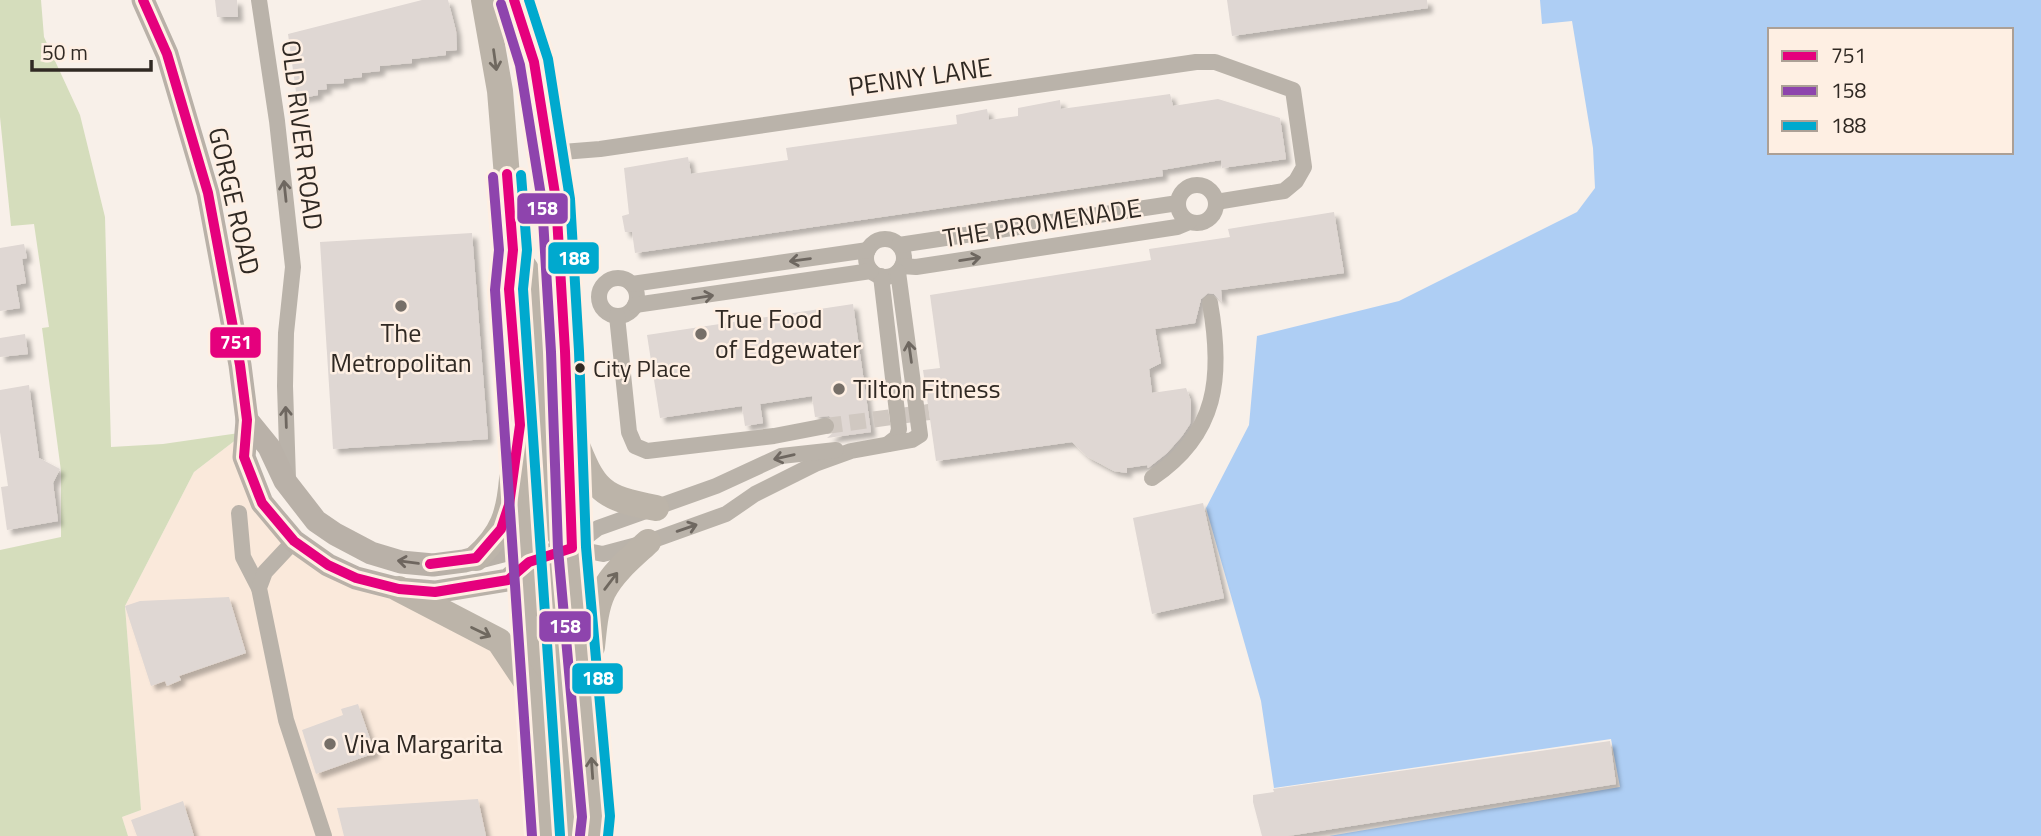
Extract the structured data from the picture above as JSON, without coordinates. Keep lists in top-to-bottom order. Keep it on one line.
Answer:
{"streets":{"main road":["GORGE ROAD"],"street":["PENNY LANE","OLD RIVER ROAD","THE PROMENADE"]},"crossings":[["PENNY LANE","THE PROMENADE"]],"one_way":["OLD RIVER ROAD"],"places":["The Metropolitan","True Food of Edgewater","City Place","Tilton Fitness","Viva Margarita"],"lines":["transit line 751","transit line 188","transit line 158"],"legend":["751","158","188"],"scale_bar":"50 m"}
